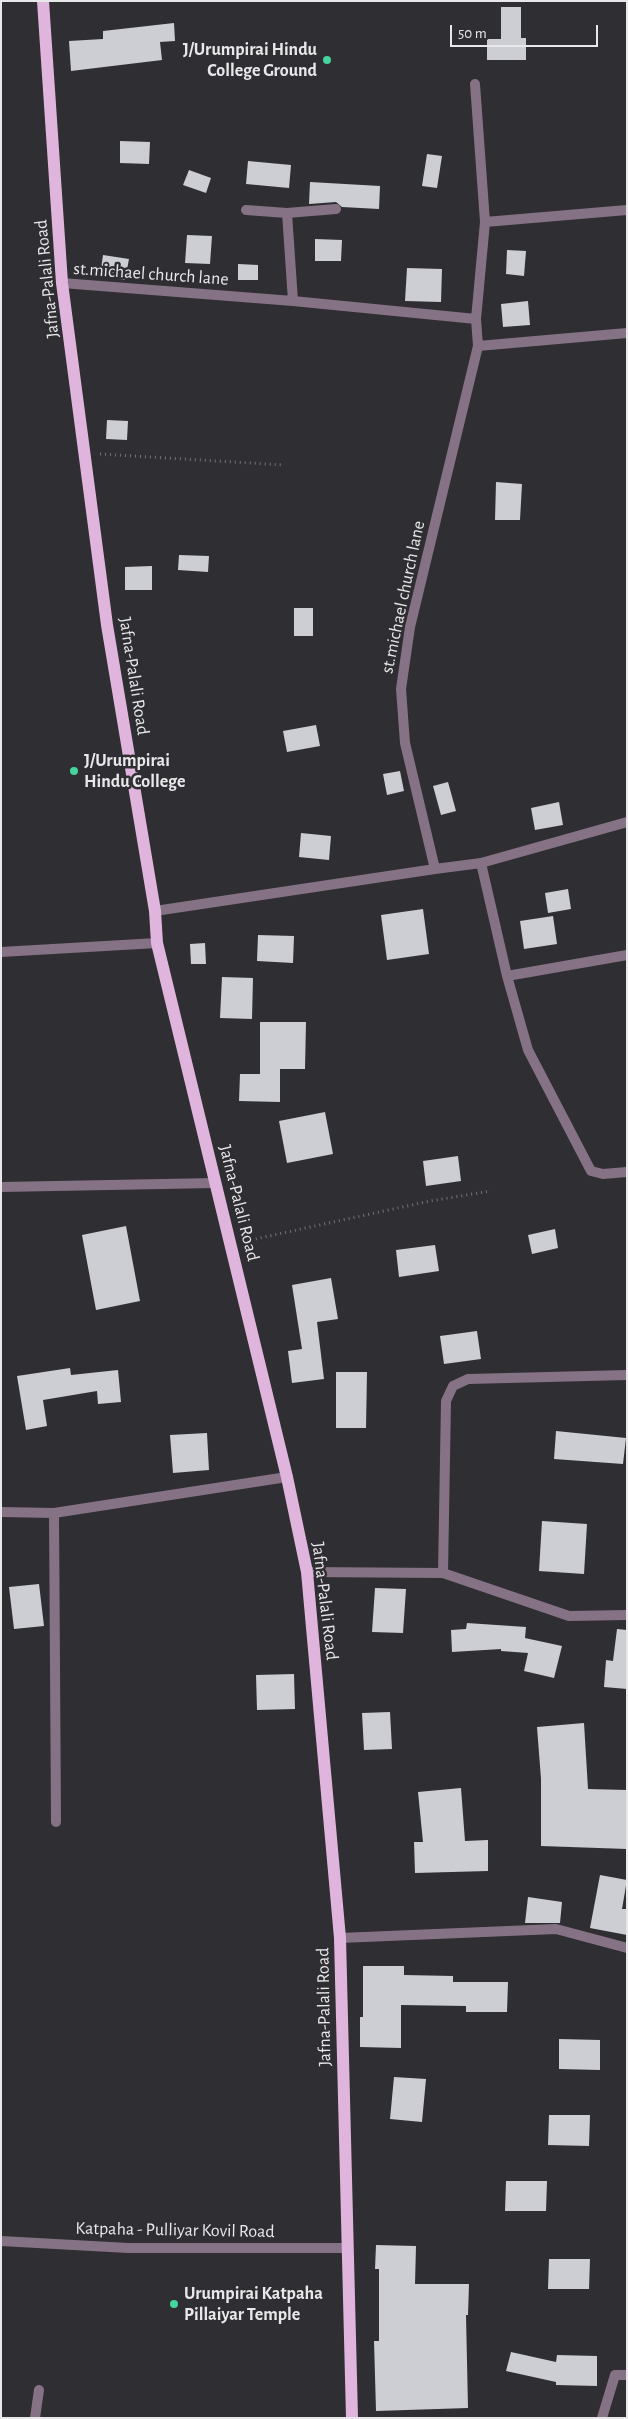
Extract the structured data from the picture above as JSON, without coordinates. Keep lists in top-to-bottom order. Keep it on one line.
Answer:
{"streets":{"main road":["Jafna-Palali Road"],"street":["st.michael church lane","Katpaha - Pulliyar Kovil Road"]},"crossings":[["st.michael church lane","Jafna-Palali Road"],["Jafna-Palali Road","Katpaha - Pulliyar Kovil Road"]],"places":["J/Urumpirai Hindu College Ground","J/Urumpirai Hindu College","Urumpirai Katpaha Pillaiyar Temple"],"scale_bar":"50 m"}
